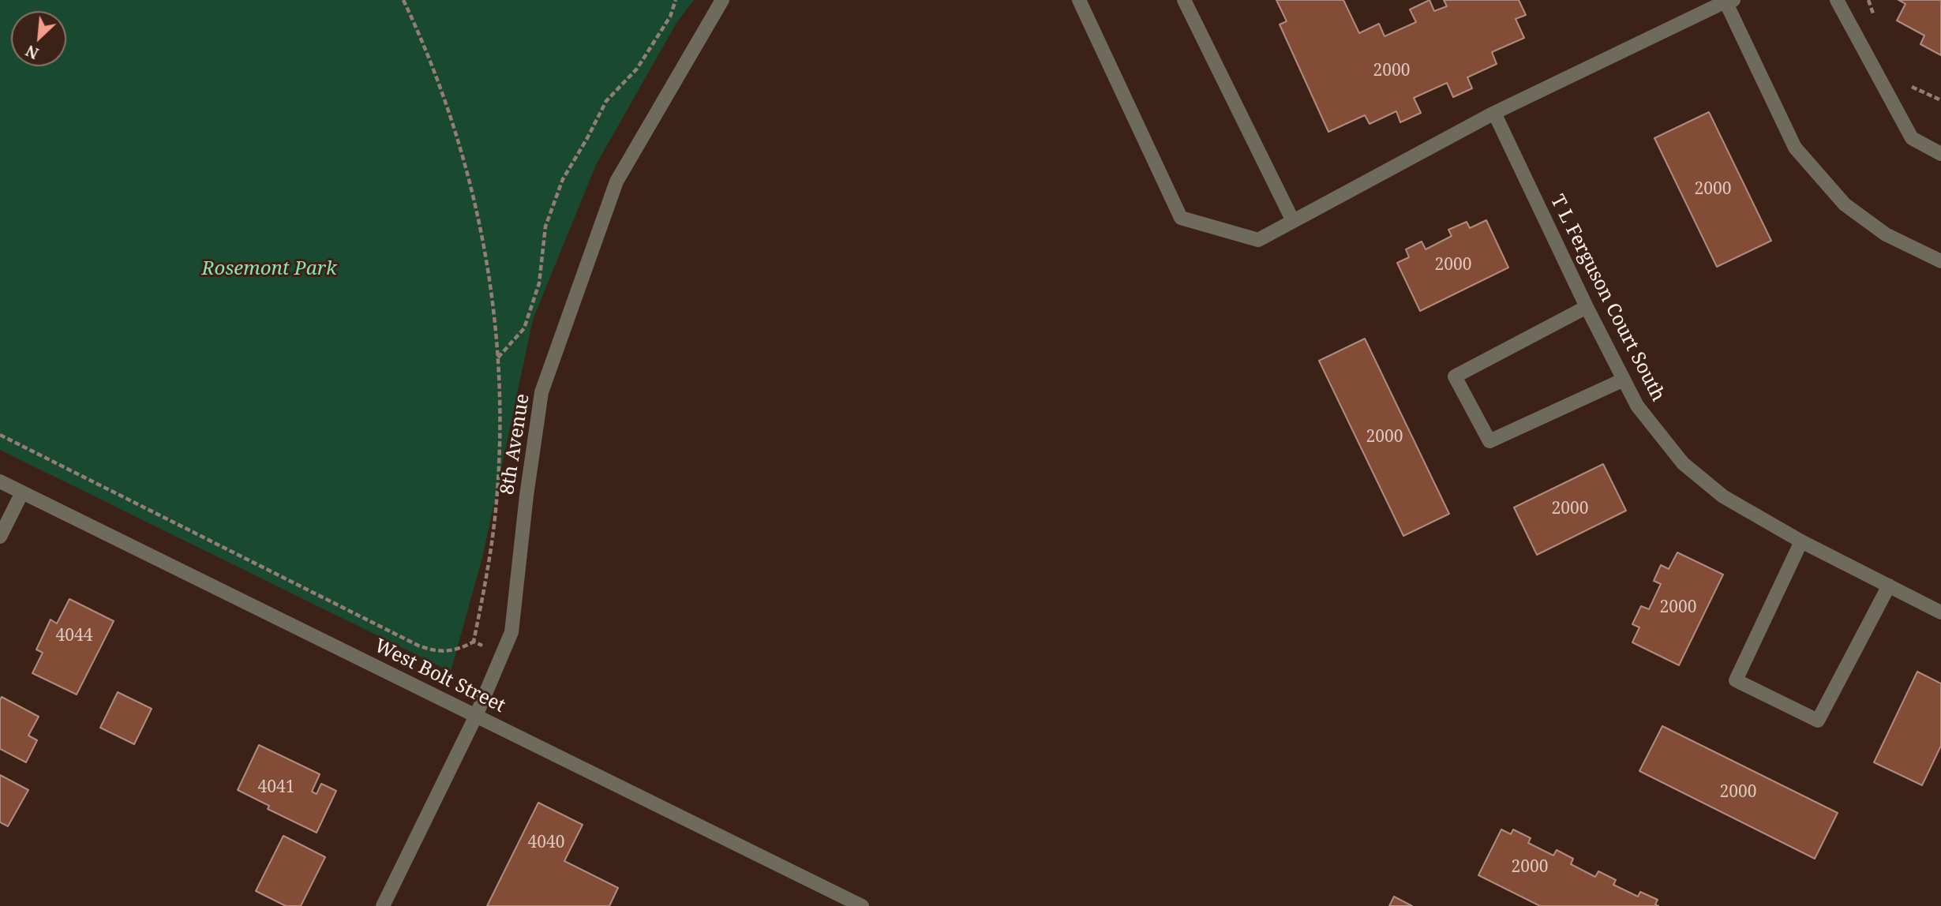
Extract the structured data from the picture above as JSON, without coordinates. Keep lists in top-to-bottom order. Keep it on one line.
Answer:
{"streets":{"street":["T L Ferguson Court South","8th Avenue","West Bolt Street"]},"crossings":[["8th Avenue","West Bolt Street"]],"parks":["Rosemont Park"],"house_numbers":["2000","2000","2000","2000","2000","2000","4044","4041","2000","4040","2000"],"north":"bottom left"}
